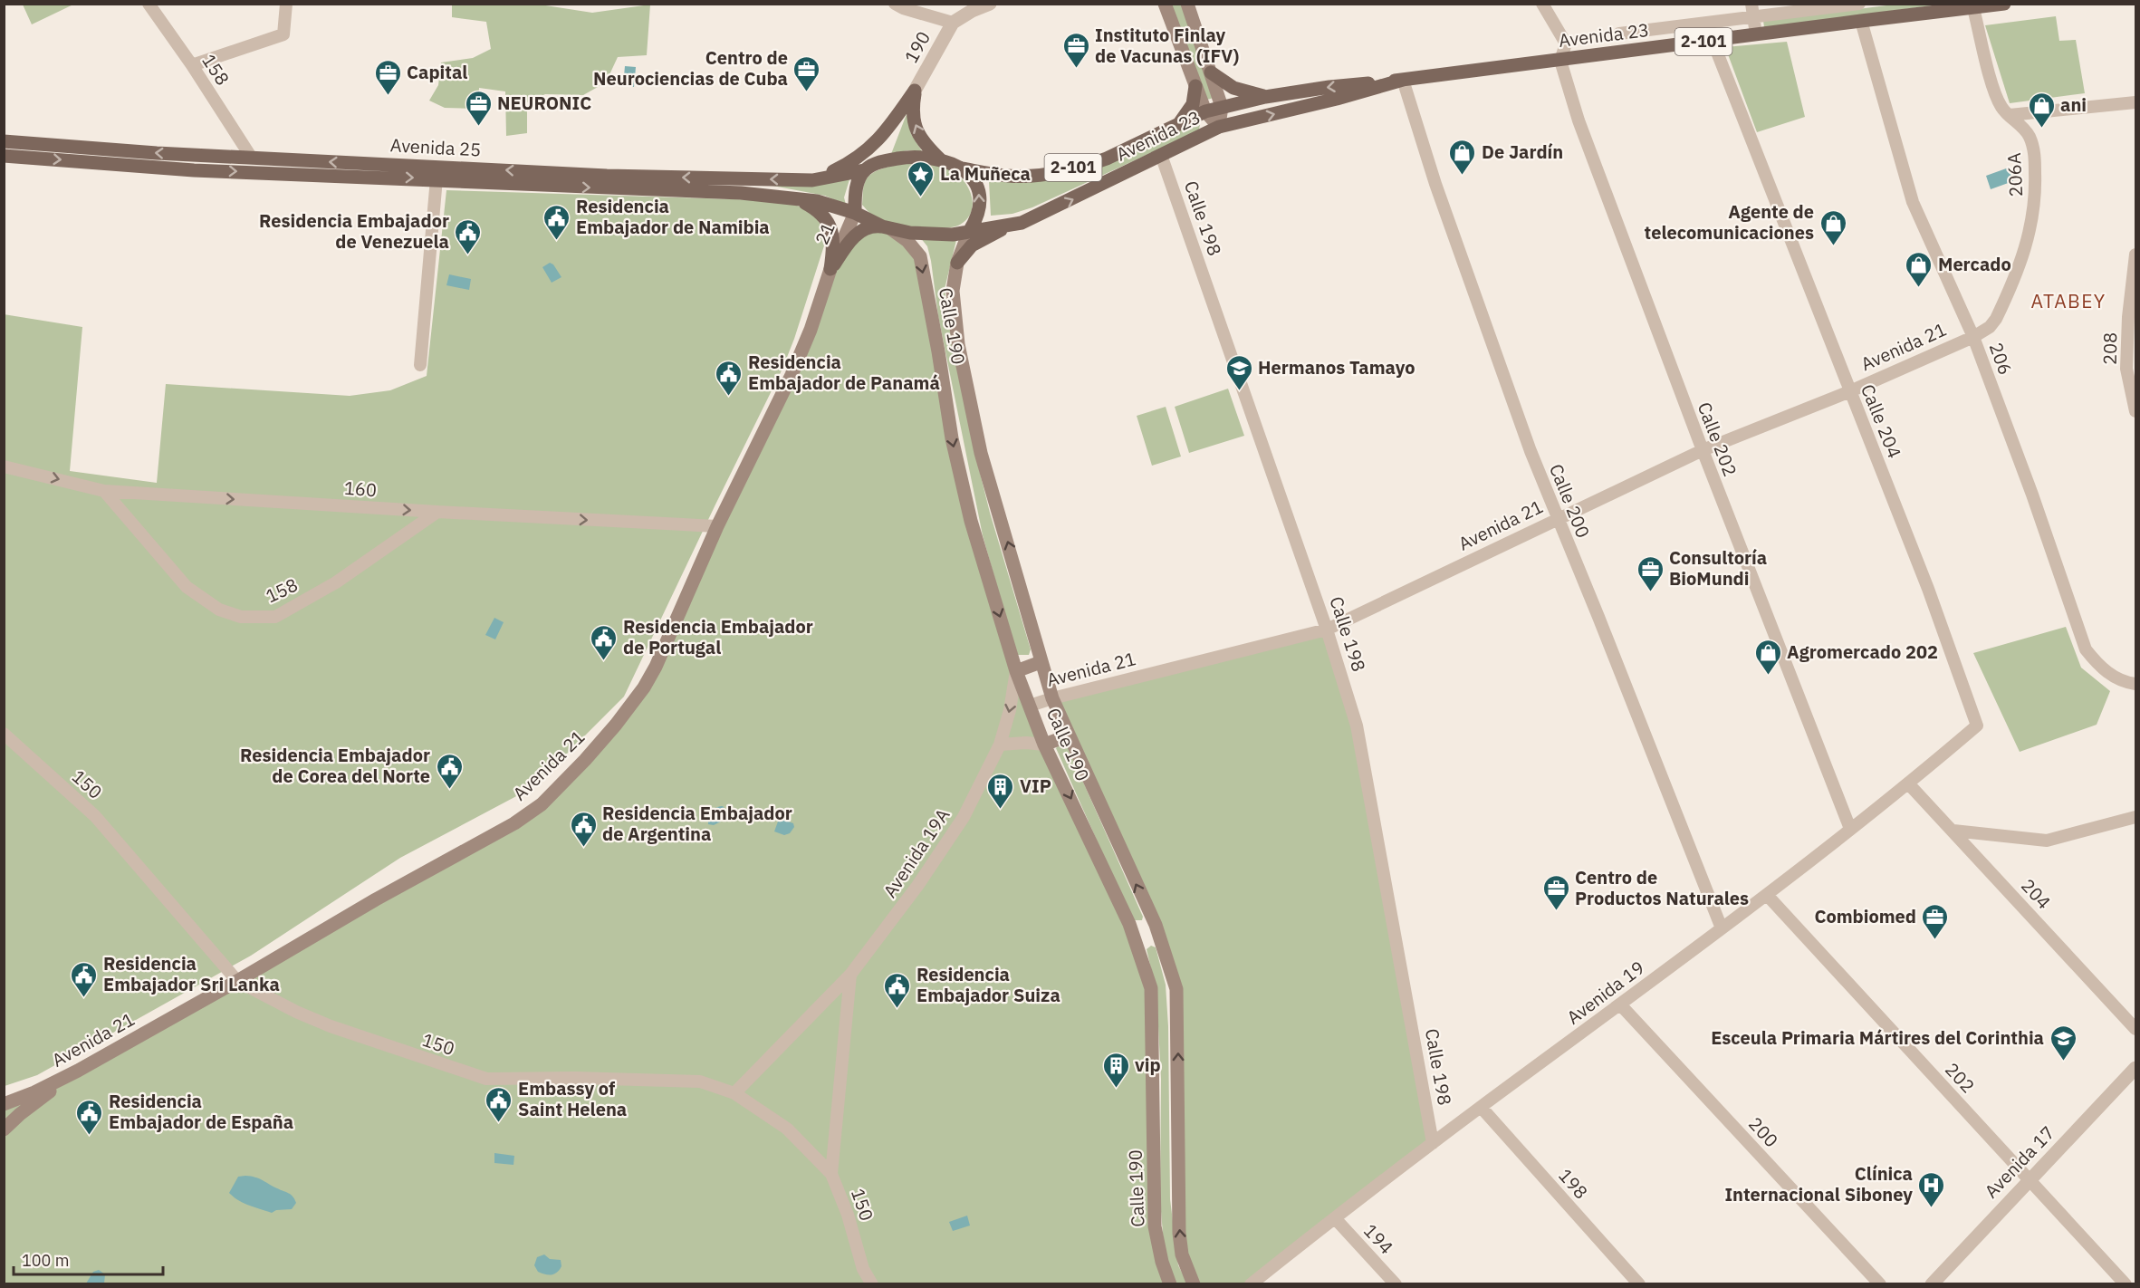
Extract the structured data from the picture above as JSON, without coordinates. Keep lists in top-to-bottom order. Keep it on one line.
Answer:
{"streets":{"main road":["Avenida 23","2-101","Avenida 25","21","Calle 190","Avenida 21"],"street":["190","158","206A","Calle 198","208","206","Calle 204","Calle 202","160","Calle 200","150","Avenida 19A","204","Avenida 19","202","200","Avenida 17","198","194"]},"crossings":[["Avenida 23","Avenida 25"],["Avenida 23","206A"],["Avenida 23","Calle 198"],["Avenida 23","21"],["Avenida 23","Calle 190"],["Avenida 23","206"],["Avenida 23","Calle 204"],["Avenida 23","Calle 202"],["Avenida 23","Calle 200"],["158","Avenida 25"],["158","160"],["Avenida 25","21"],["Avenida 25","Calle 190"],["206A","Avenida 21"],["206A","206"],["Calle 198","Avenida 21"],["Calle 198","Avenida 19"],["21","Calle 190"],["21","Avenida 21"],["Calle 190","Avenida 21"],["Calle 190","Avenida 19A"],["Avenida 21","206"],["Avenida 21","Calle 204"],["Avenida 21","Calle 202"],["Avenida 21","160"],["Avenida 21","Calle 200"],["Avenida 21","150"],["Calle 204","Avenida 19"],["Calle 202","Avenida 19"],["Calle 200","Avenida 19"],["150","Avenida 19A"],["204","Avenida 19"],["Avenida 19","202"],["Avenida 19","200"],["Avenida 19","198"],["Avenida 19","194"],["202","Avenida 17"]],"one_way":["160"],"districts":["ATABEY"],"places":{"office":["Instituto Finlay de Vacunas (IFV)","Centro de Neurociencias de Cuba","Capital","NEURONIC","Consultoría BioMundi","Centro de Productos Naturales","Combiomed"],"shop":["ani","De Jardín","Agente de telecomunicaciones","Mercado","Agromercado 202"],"place":["La Muñeca"],"public building":["Residencia Embajador de Namibia","Residencia Embajador de Venezuela","Residencia Embajador de Panamá","Residencia Embajador de Portugal","Residencia Embajador de Corea del Norte","Residencia Embajador de Argentina","Residencia Embajador Sri Lanka","Residencia Embajador Suiza","Embassy of Saint Helena","Residencia Embajador de España"],"school or university":["Hermanos Tamayo","Esceula Primaria Mártires del Corinthia"],"building":["VIP","vip"],"hospital":["Clínica Internacional Siboney"]},"scale_bar":"100 m"}
